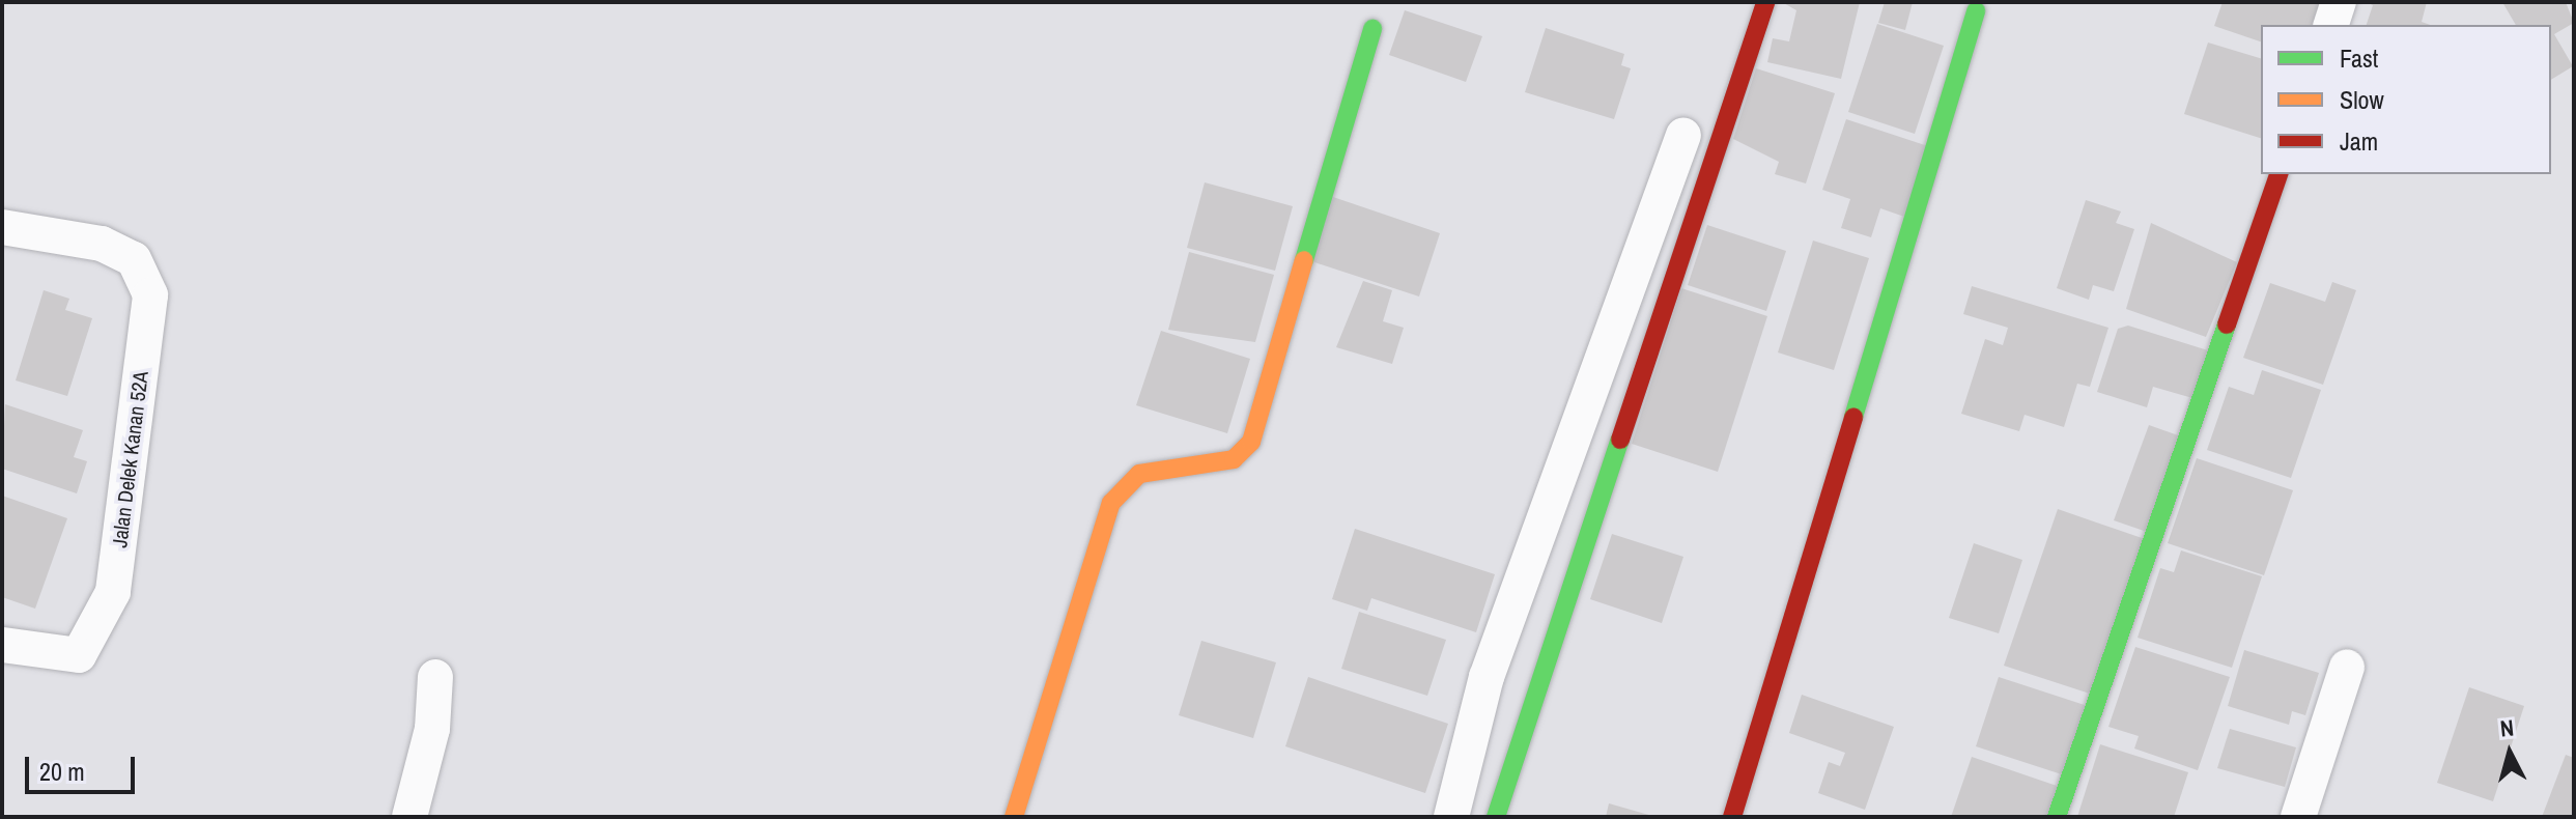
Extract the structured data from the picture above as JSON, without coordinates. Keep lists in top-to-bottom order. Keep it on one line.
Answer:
{"streets":{"street":["Jalan Delek Kanan 52A"]},"legend":["Fast","Slow","Jam"],"scale_bar":"20 m","north":"top"}
